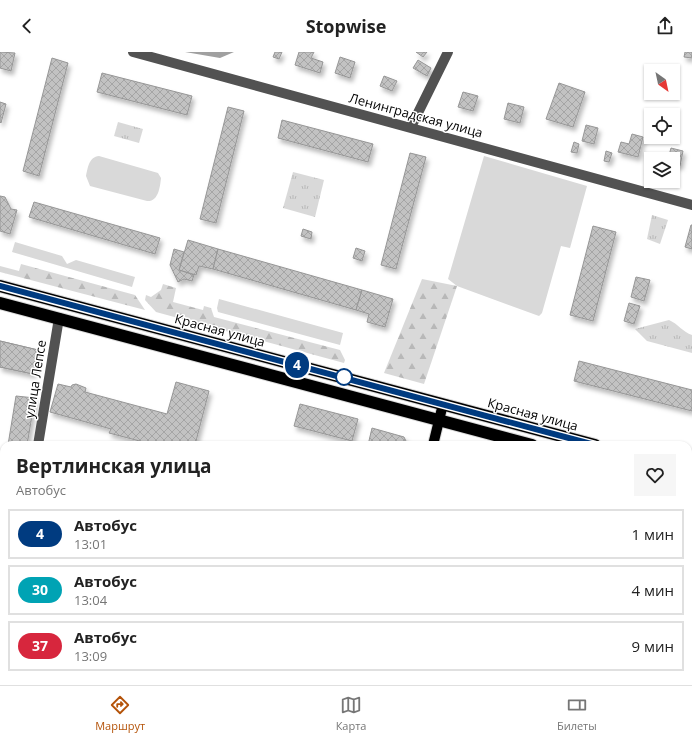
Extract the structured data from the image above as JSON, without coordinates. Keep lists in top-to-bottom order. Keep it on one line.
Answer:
{"streets":{"highway":["Красная улица"],"street":["Ленинградская улица","улица Лепсе"]},"lines":["bus line 4"],"north":"bottom right","page":{"header":"Stopwise","on_map":"4","heading":["Вертлинская улица","Автобус"],"list":[{"mark":"4","name":"Автобус","note":"13:01","value":"1 мин"},{"mark":"30","name":"Автобус","note":"13:04","value":"4 мин"},{"mark":"37","name":"Автобус","note":"13:09","value":"9 мин"}],"tabs":["Маршрут","Карта","Билеты"]}}
